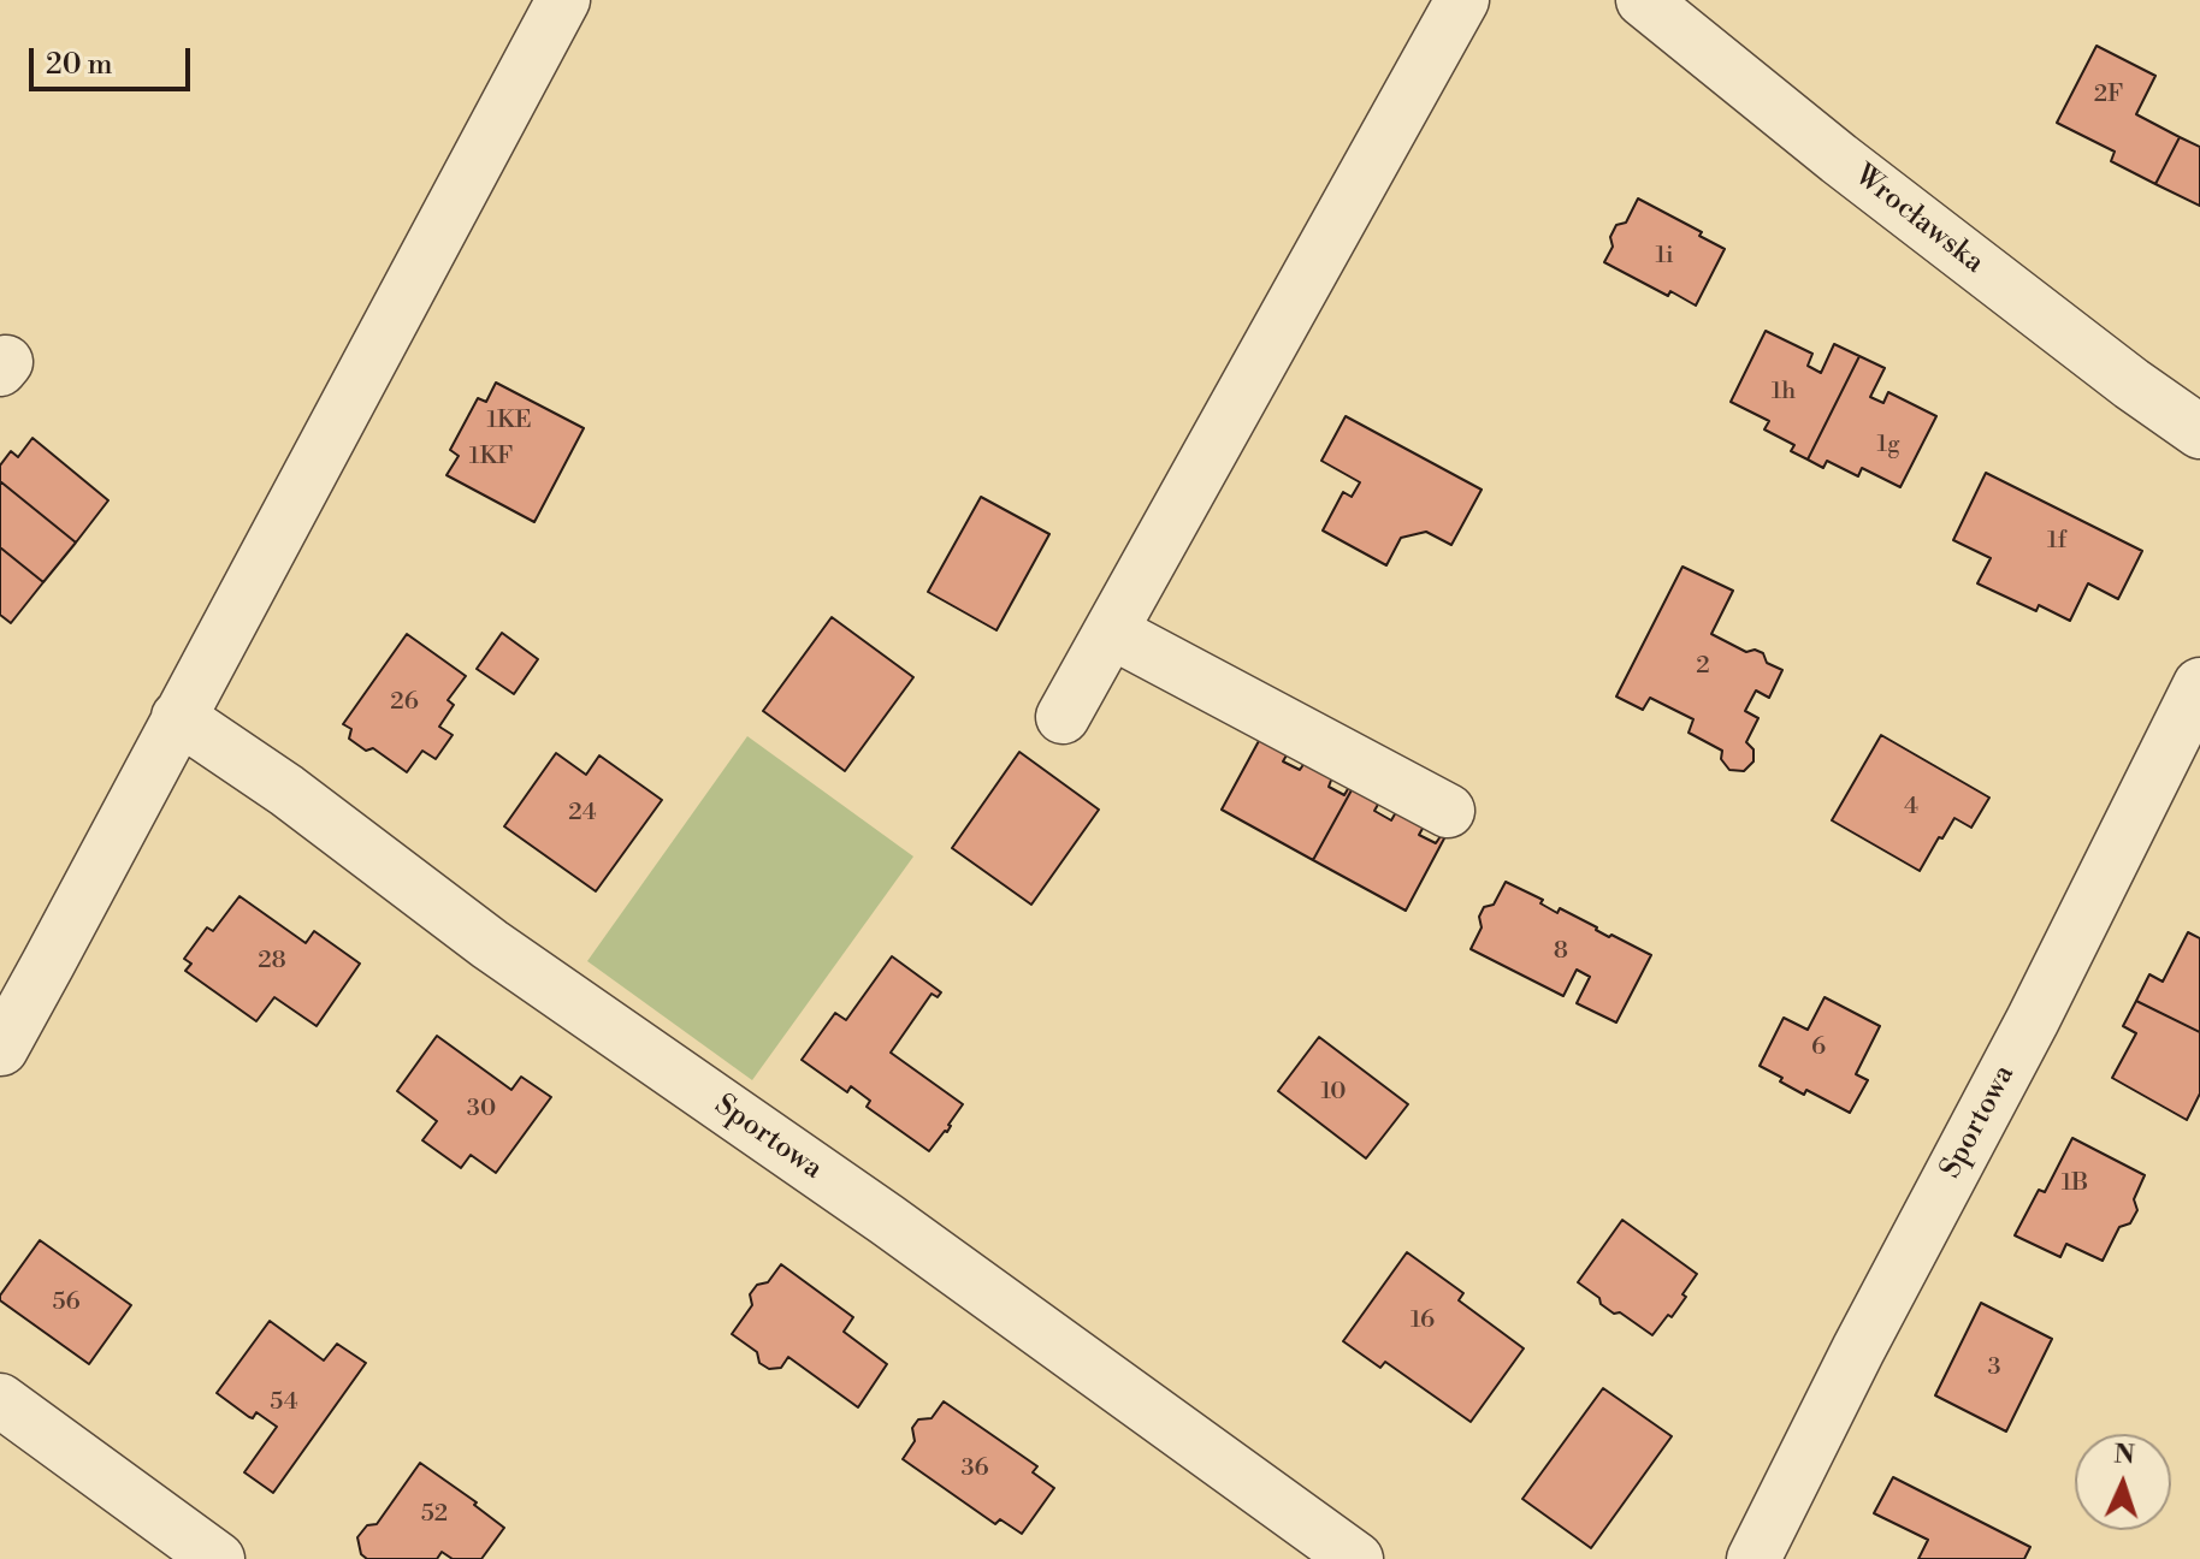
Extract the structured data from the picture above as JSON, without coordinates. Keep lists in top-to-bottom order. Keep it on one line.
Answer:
{"streets":{"street":["Wrocławska","Sportowa"]},"house_numbers":["2F","1i","1h","1KE","1g","1KF","1f","2","26","4","24","8","28","6","10","30","1B","56","16","3","54","36","52"],"scale_bar":"20 m","north":"top"}
